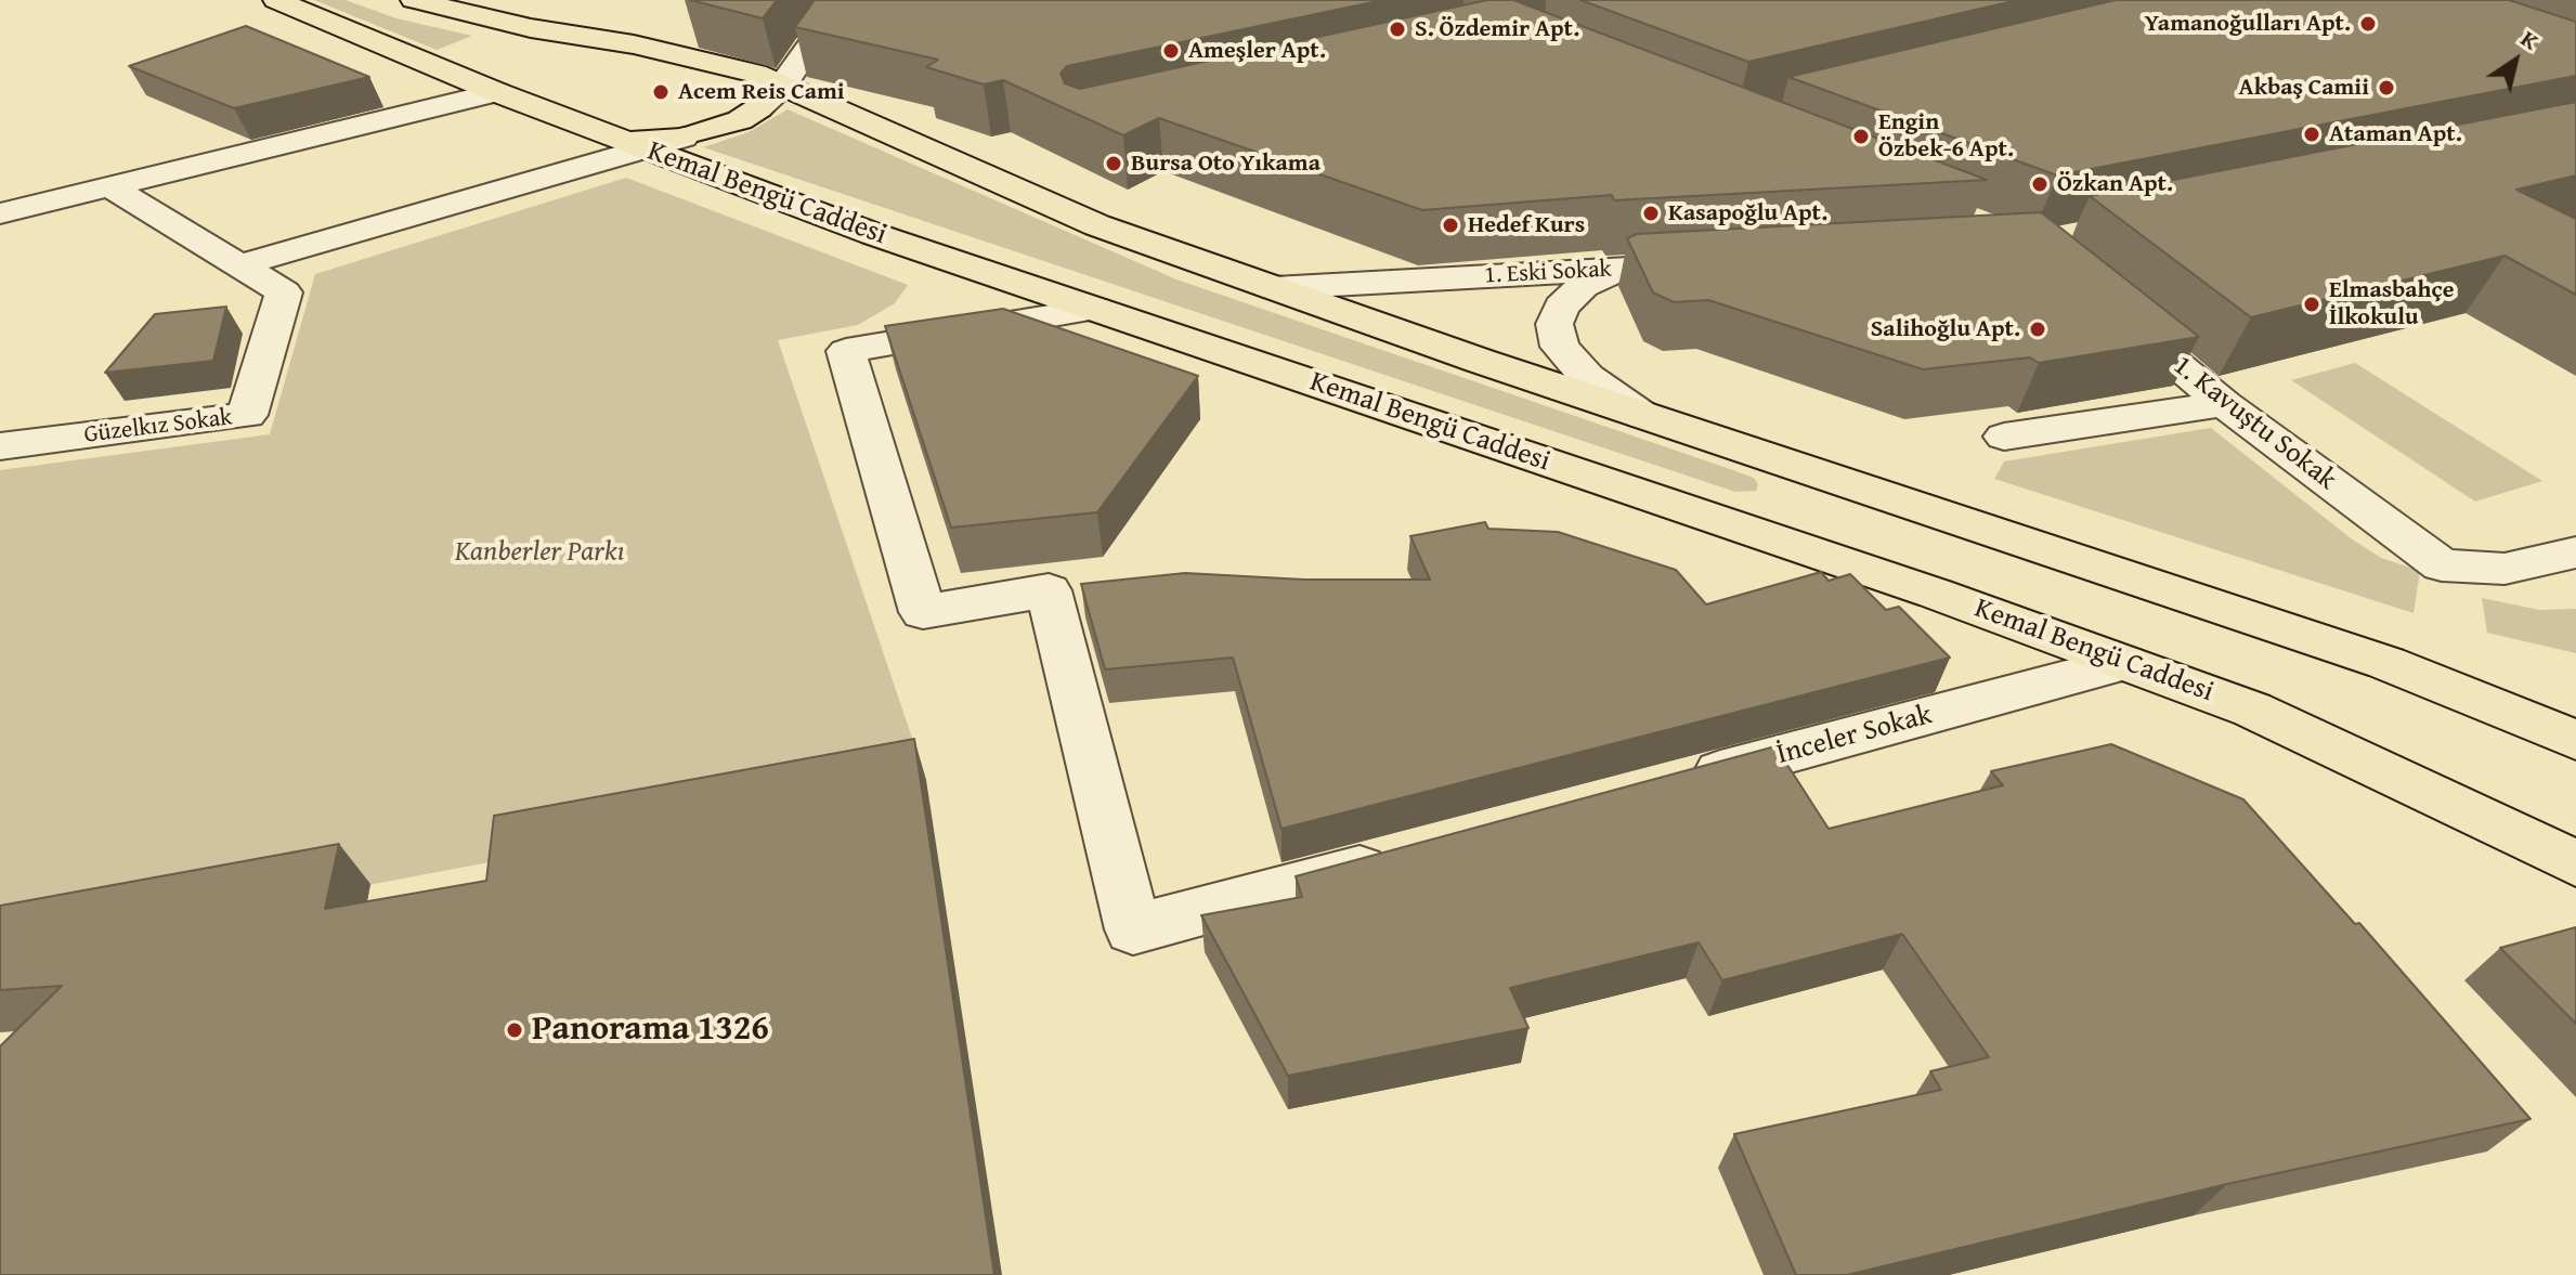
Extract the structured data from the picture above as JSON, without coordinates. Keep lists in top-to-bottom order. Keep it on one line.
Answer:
{"streets":{"main road":["Kemal Bengü Caddesi"],"street":["1. Eski Sokak","1. Kavuştu Sokak","Güzelkız Sokak","İnceler Sokak"]},"crossings":[["Kemal Bengü Caddesi","İnceler Sokak"]],"parks":["Kanberler Parkı"],"places":["Yamanoğulları Apt.","S. Özdemir Apt.","Ameşler Apt.","Akbaş Camii","Acem Reis Cami","Ataman Apt.","Engin Özbek-6 Apt.","Bursa Oto Yıkama","Özkan Apt.","Kasapoğlu Apt.","Hedef Kurs","Elmasbahçe İlkokulu","Salihoğlu Apt.","Panorama 1326"],"north":"top right"}
